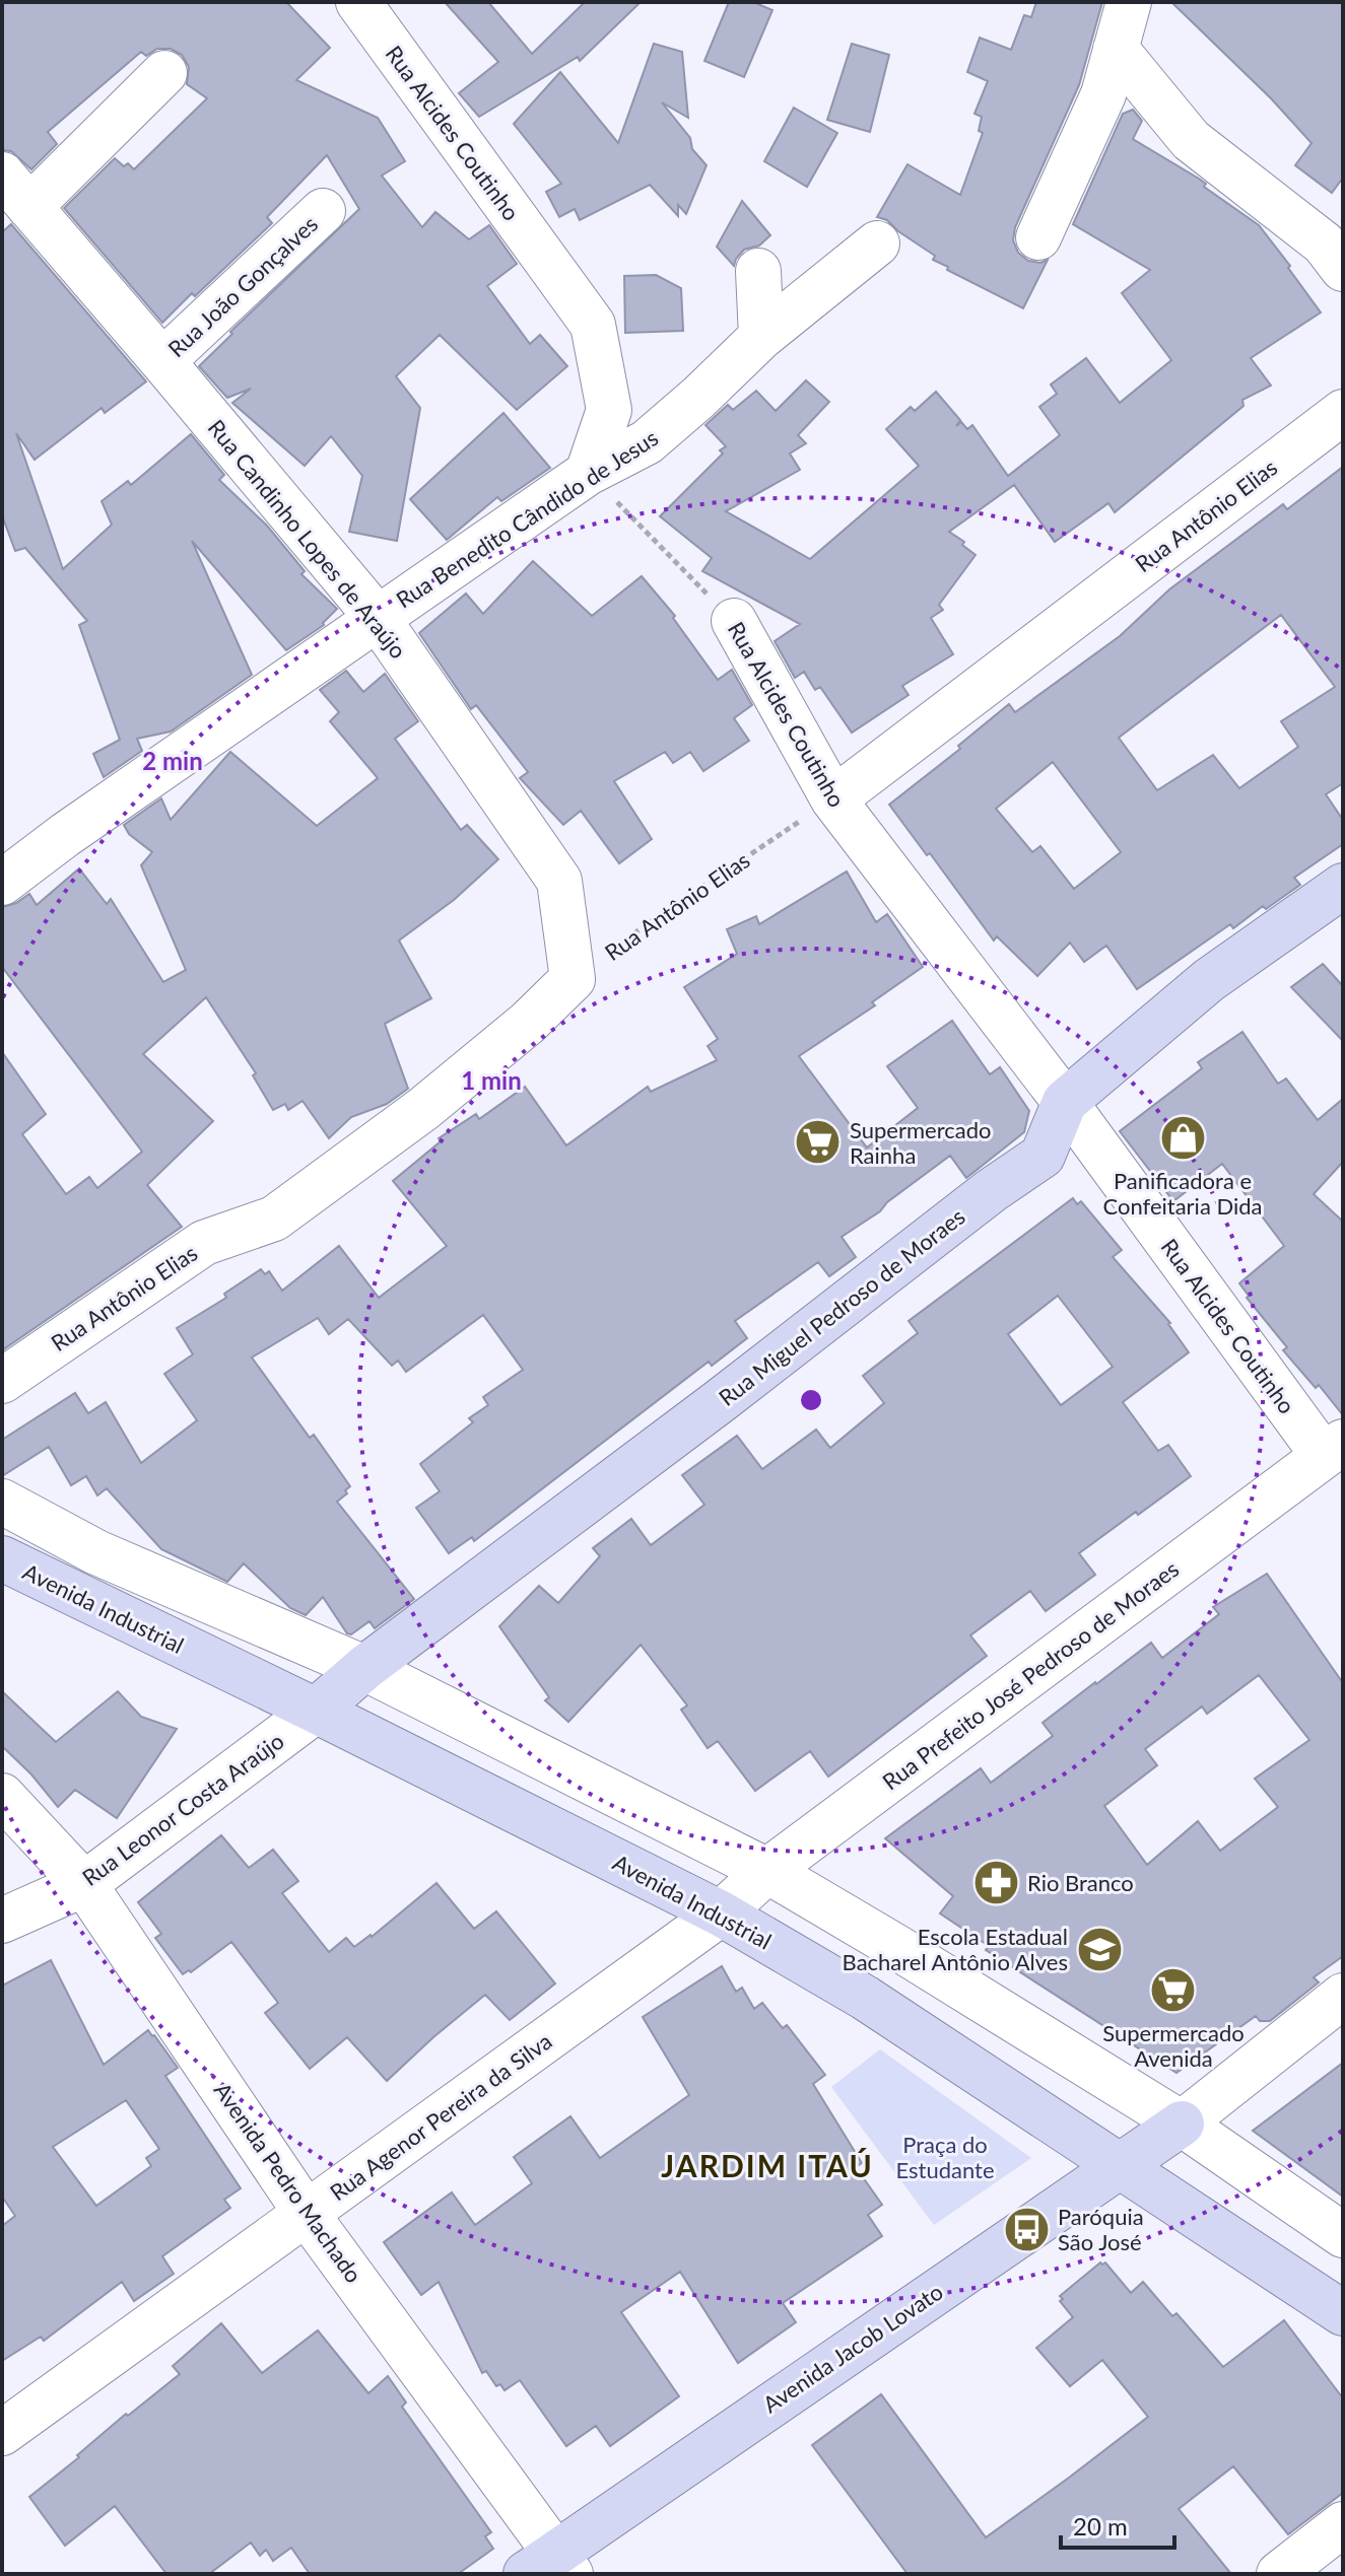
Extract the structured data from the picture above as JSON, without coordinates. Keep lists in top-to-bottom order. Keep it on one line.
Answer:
{"streets":{"main road":["Rua Miguel Pedroso de Moraes","Avenida Industrial","Avenida Jacob Lovato"],"street":["Rua Alcides Coutinho","Rua João Gonçalves","Rua Antônio Elias","Rua Benedito Cândido de Jesus","Rua Candinho Lopes de Araújo","Rua Prefeito José Pedroso de Moraes","Rua Leonor Costa Araújo","Rua Agenor Pereira da Silva","Avenida Pedro Machado"]},"crossings":[["Rua Alcides Coutinho","Rua Antônio Elias"],["Rua Alcides Coutinho","Rua Benedito Cândido de Jesus"],["Rua Alcides Coutinho","Rua Miguel Pedroso de Moraes"],["Rua Alcides Coutinho","Rua Prefeito José Pedroso de Moraes"],["Rua João Gonçalves","Rua Candinho Lopes de Araújo"],["Rua Antônio Elias","Rua Candinho Lopes de Araújo"],["Rua Benedito Cândido de Jesus","Rua Candinho Lopes de Araújo"],["Rua Miguel Pedroso de Moraes","Avenida Industrial"],["Rua Miguel Pedroso de Moraes","Rua Leonor Costa Araújo"],["Avenida Industrial","Rua Prefeito José Pedroso de Moraes"],["Avenida Industrial","Rua Leonor Costa Araújo"],["Avenida Industrial","Rua Agenor Pereira da Silva"],["Avenida Industrial","Avenida Jacob Lovato"],["Rua Prefeito José Pedroso de Moraes","Rua Agenor Pereira da Silva"],["Rua Leonor Costa Araújo","Avenida Pedro Machado"],["Rua Agenor Pereira da Silva","Avenida Pedro Machado"],["Avenida Pedro Machado","Avenida Jacob Lovato"]],"districts":["JARDIM ITAÚ"],"parks":["Praça do Estudante"],"places":{"shop":["Panificadora e Confeitaria Dida"],"supermarket":["Supermercado Rainha","Supermercado Avenida"],"pharmacy":["Rio Branco"],"school or university":["Escola Estadual Bacharel Antônio Alves"],"bus stop":["Paróquia São José"]},"scale_bar":"20 m","rings":["2 min","1 min"]}
